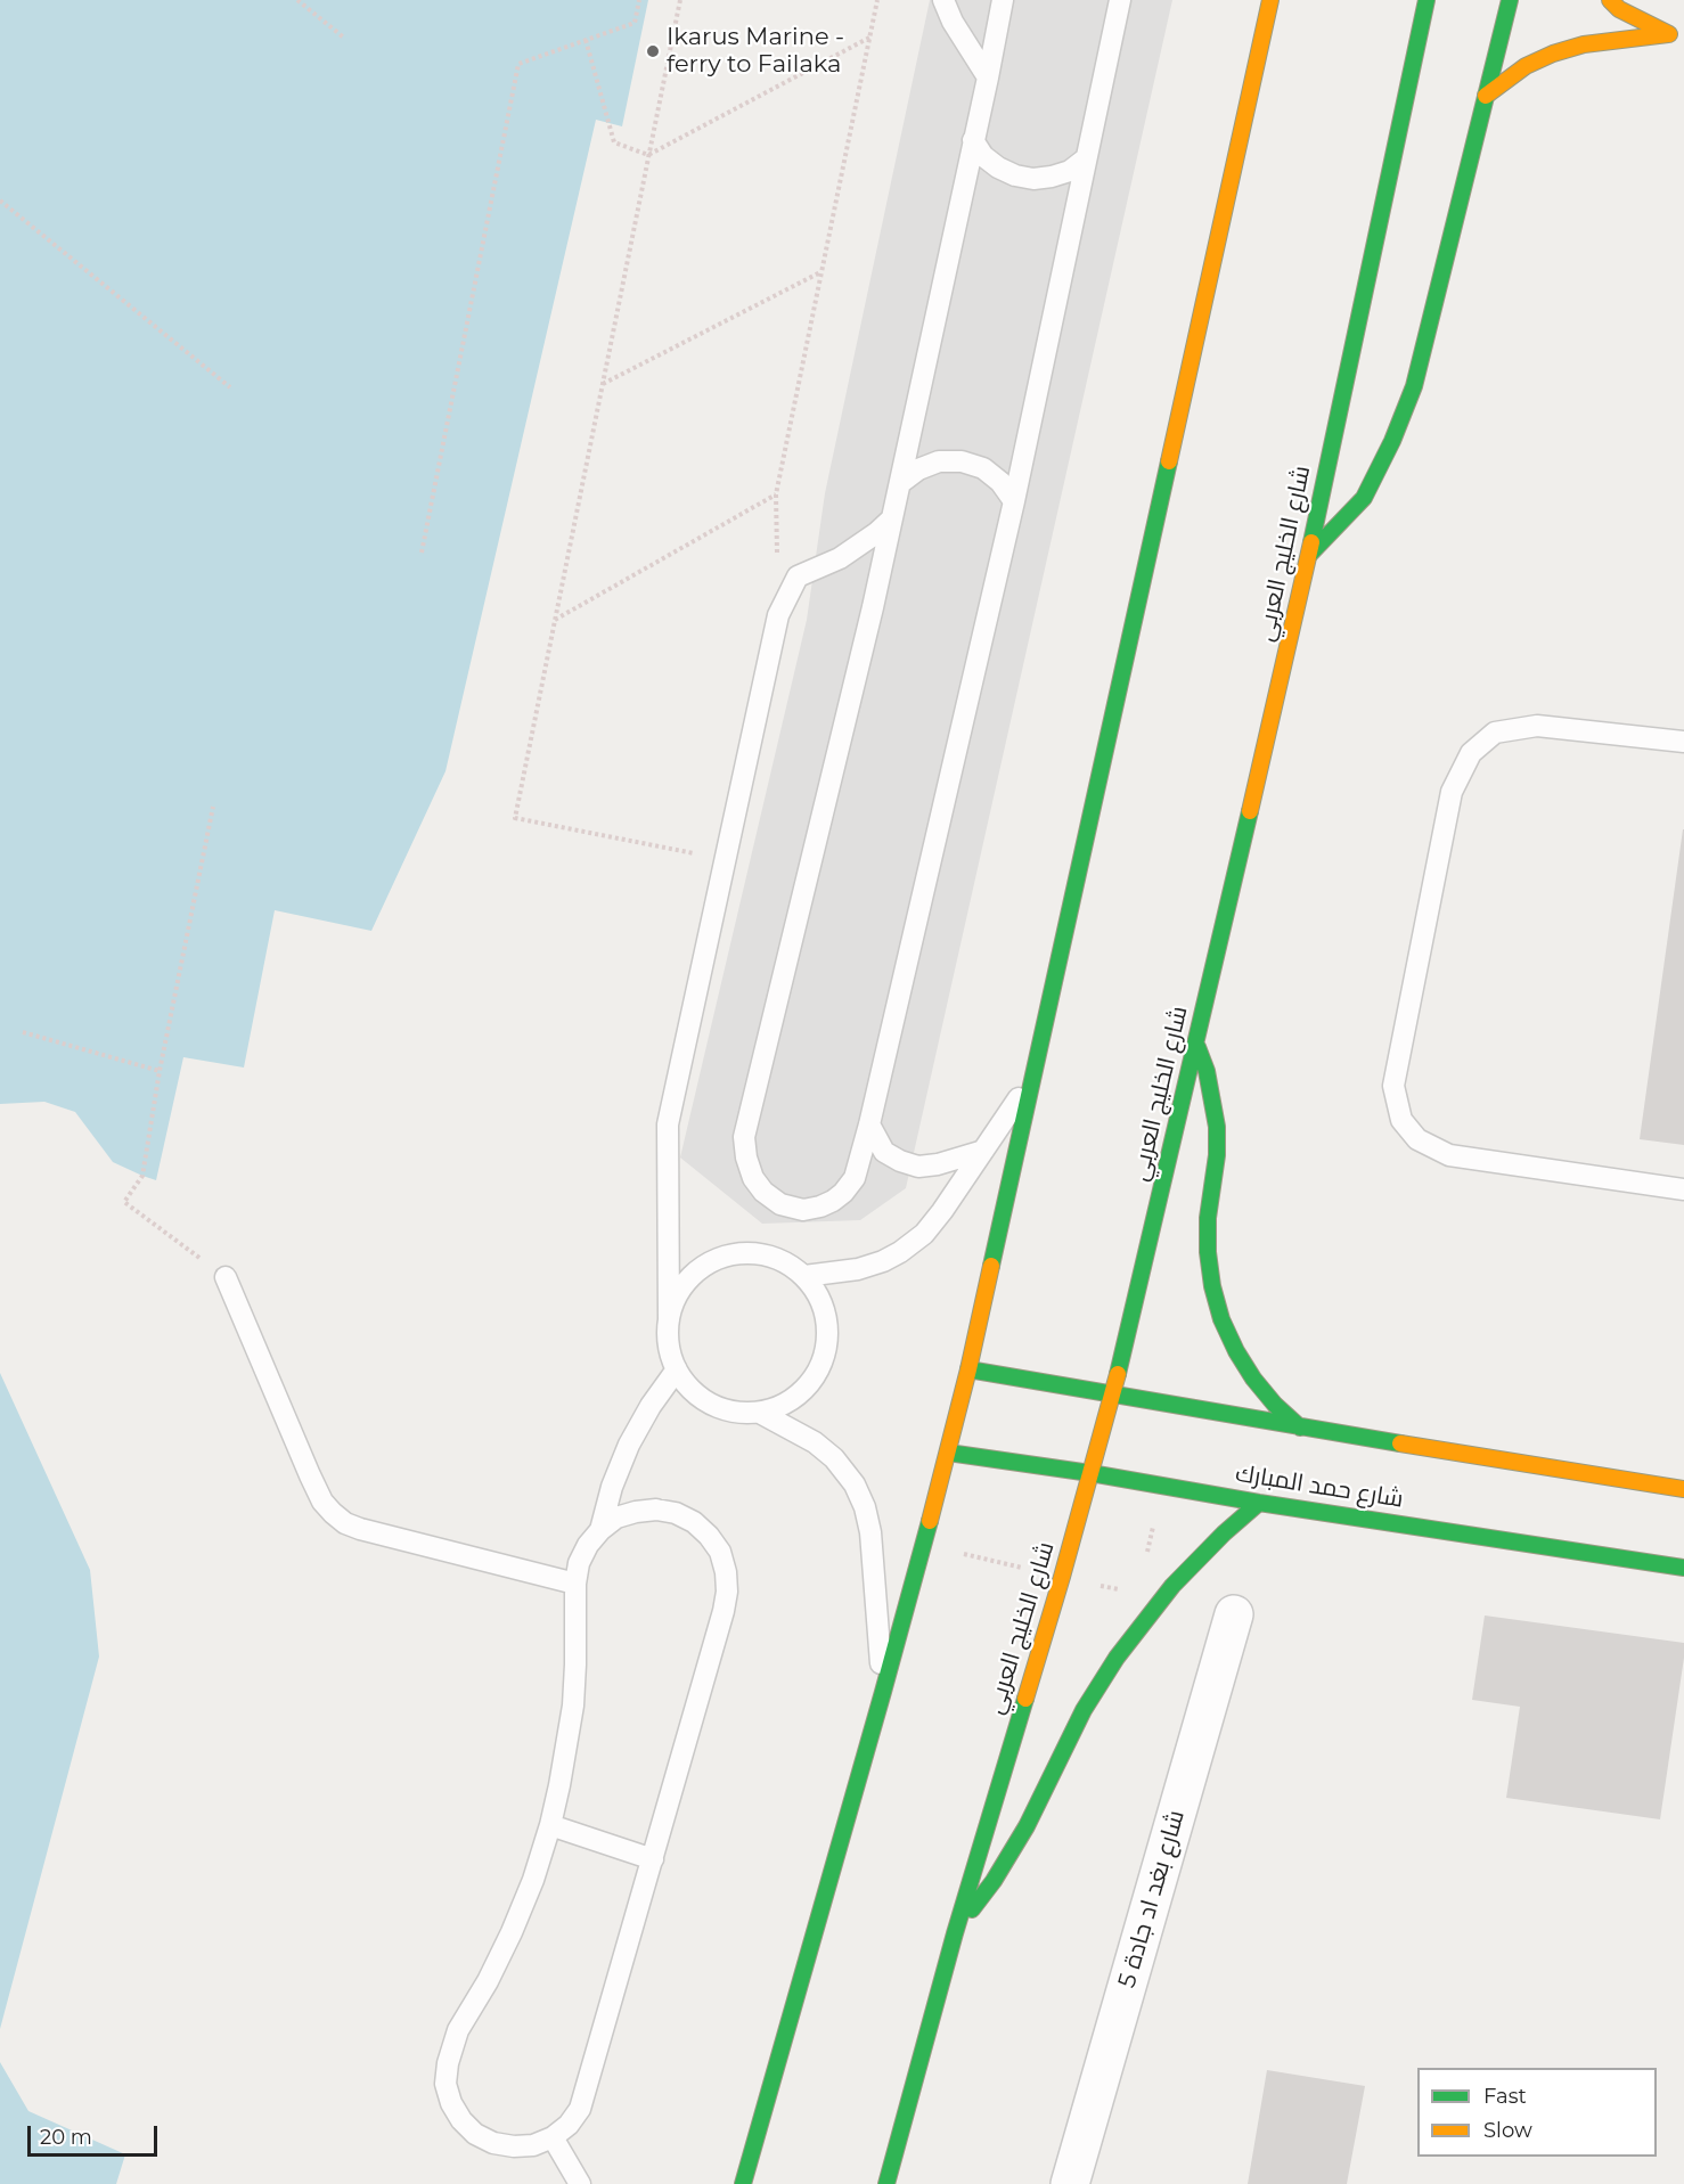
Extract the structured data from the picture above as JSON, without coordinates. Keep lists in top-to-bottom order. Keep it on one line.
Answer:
{"streets":{"main road":["شارع الخليج العربي","شارع حمد المبارك"],"street":["شارع بغد اد جادة 5"]},"crossings":[["شارع الخليج العربي","شارع حمد المبارك"]],"places":["Ikarus Marine - ferry to Failaka"],"legend":["Fast","Slow"],"scale_bar":"20 m"}
